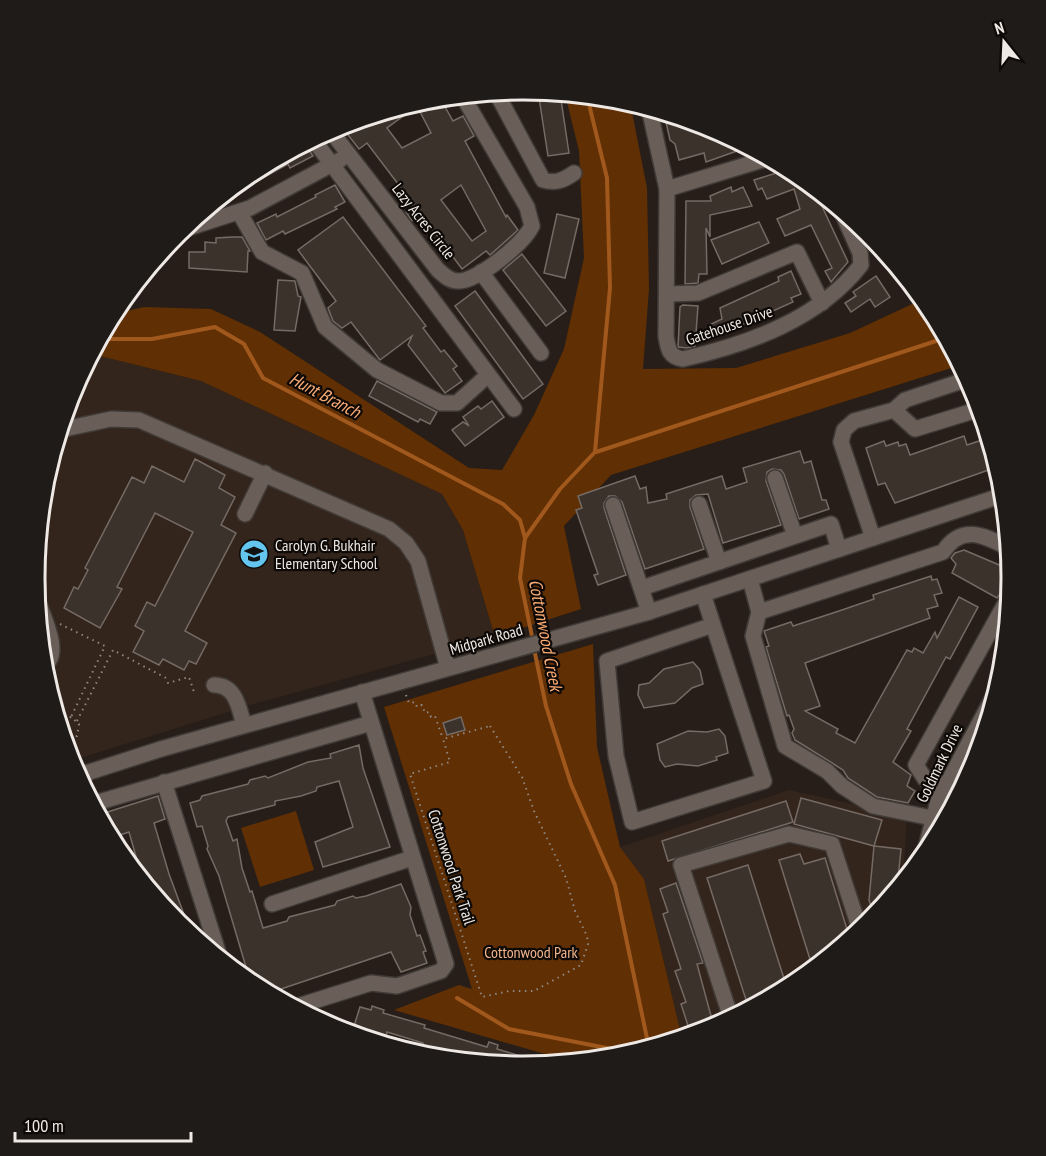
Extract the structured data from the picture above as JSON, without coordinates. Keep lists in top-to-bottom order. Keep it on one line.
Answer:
{"streets":{"street":["Lazy Acres Circle","Gatehouse Drive","Midpark Road","Goldmark Drive"],"path":["Cottonwood Park Trail"]},"water":["Hunt Branch","Cottonwood Creek"],"parks":["Cottonwood Park"],"places":{"school or university":["Carolyn G. Bukhair Elementary School"]},"scale_bar":"100 m","north":"top"}
